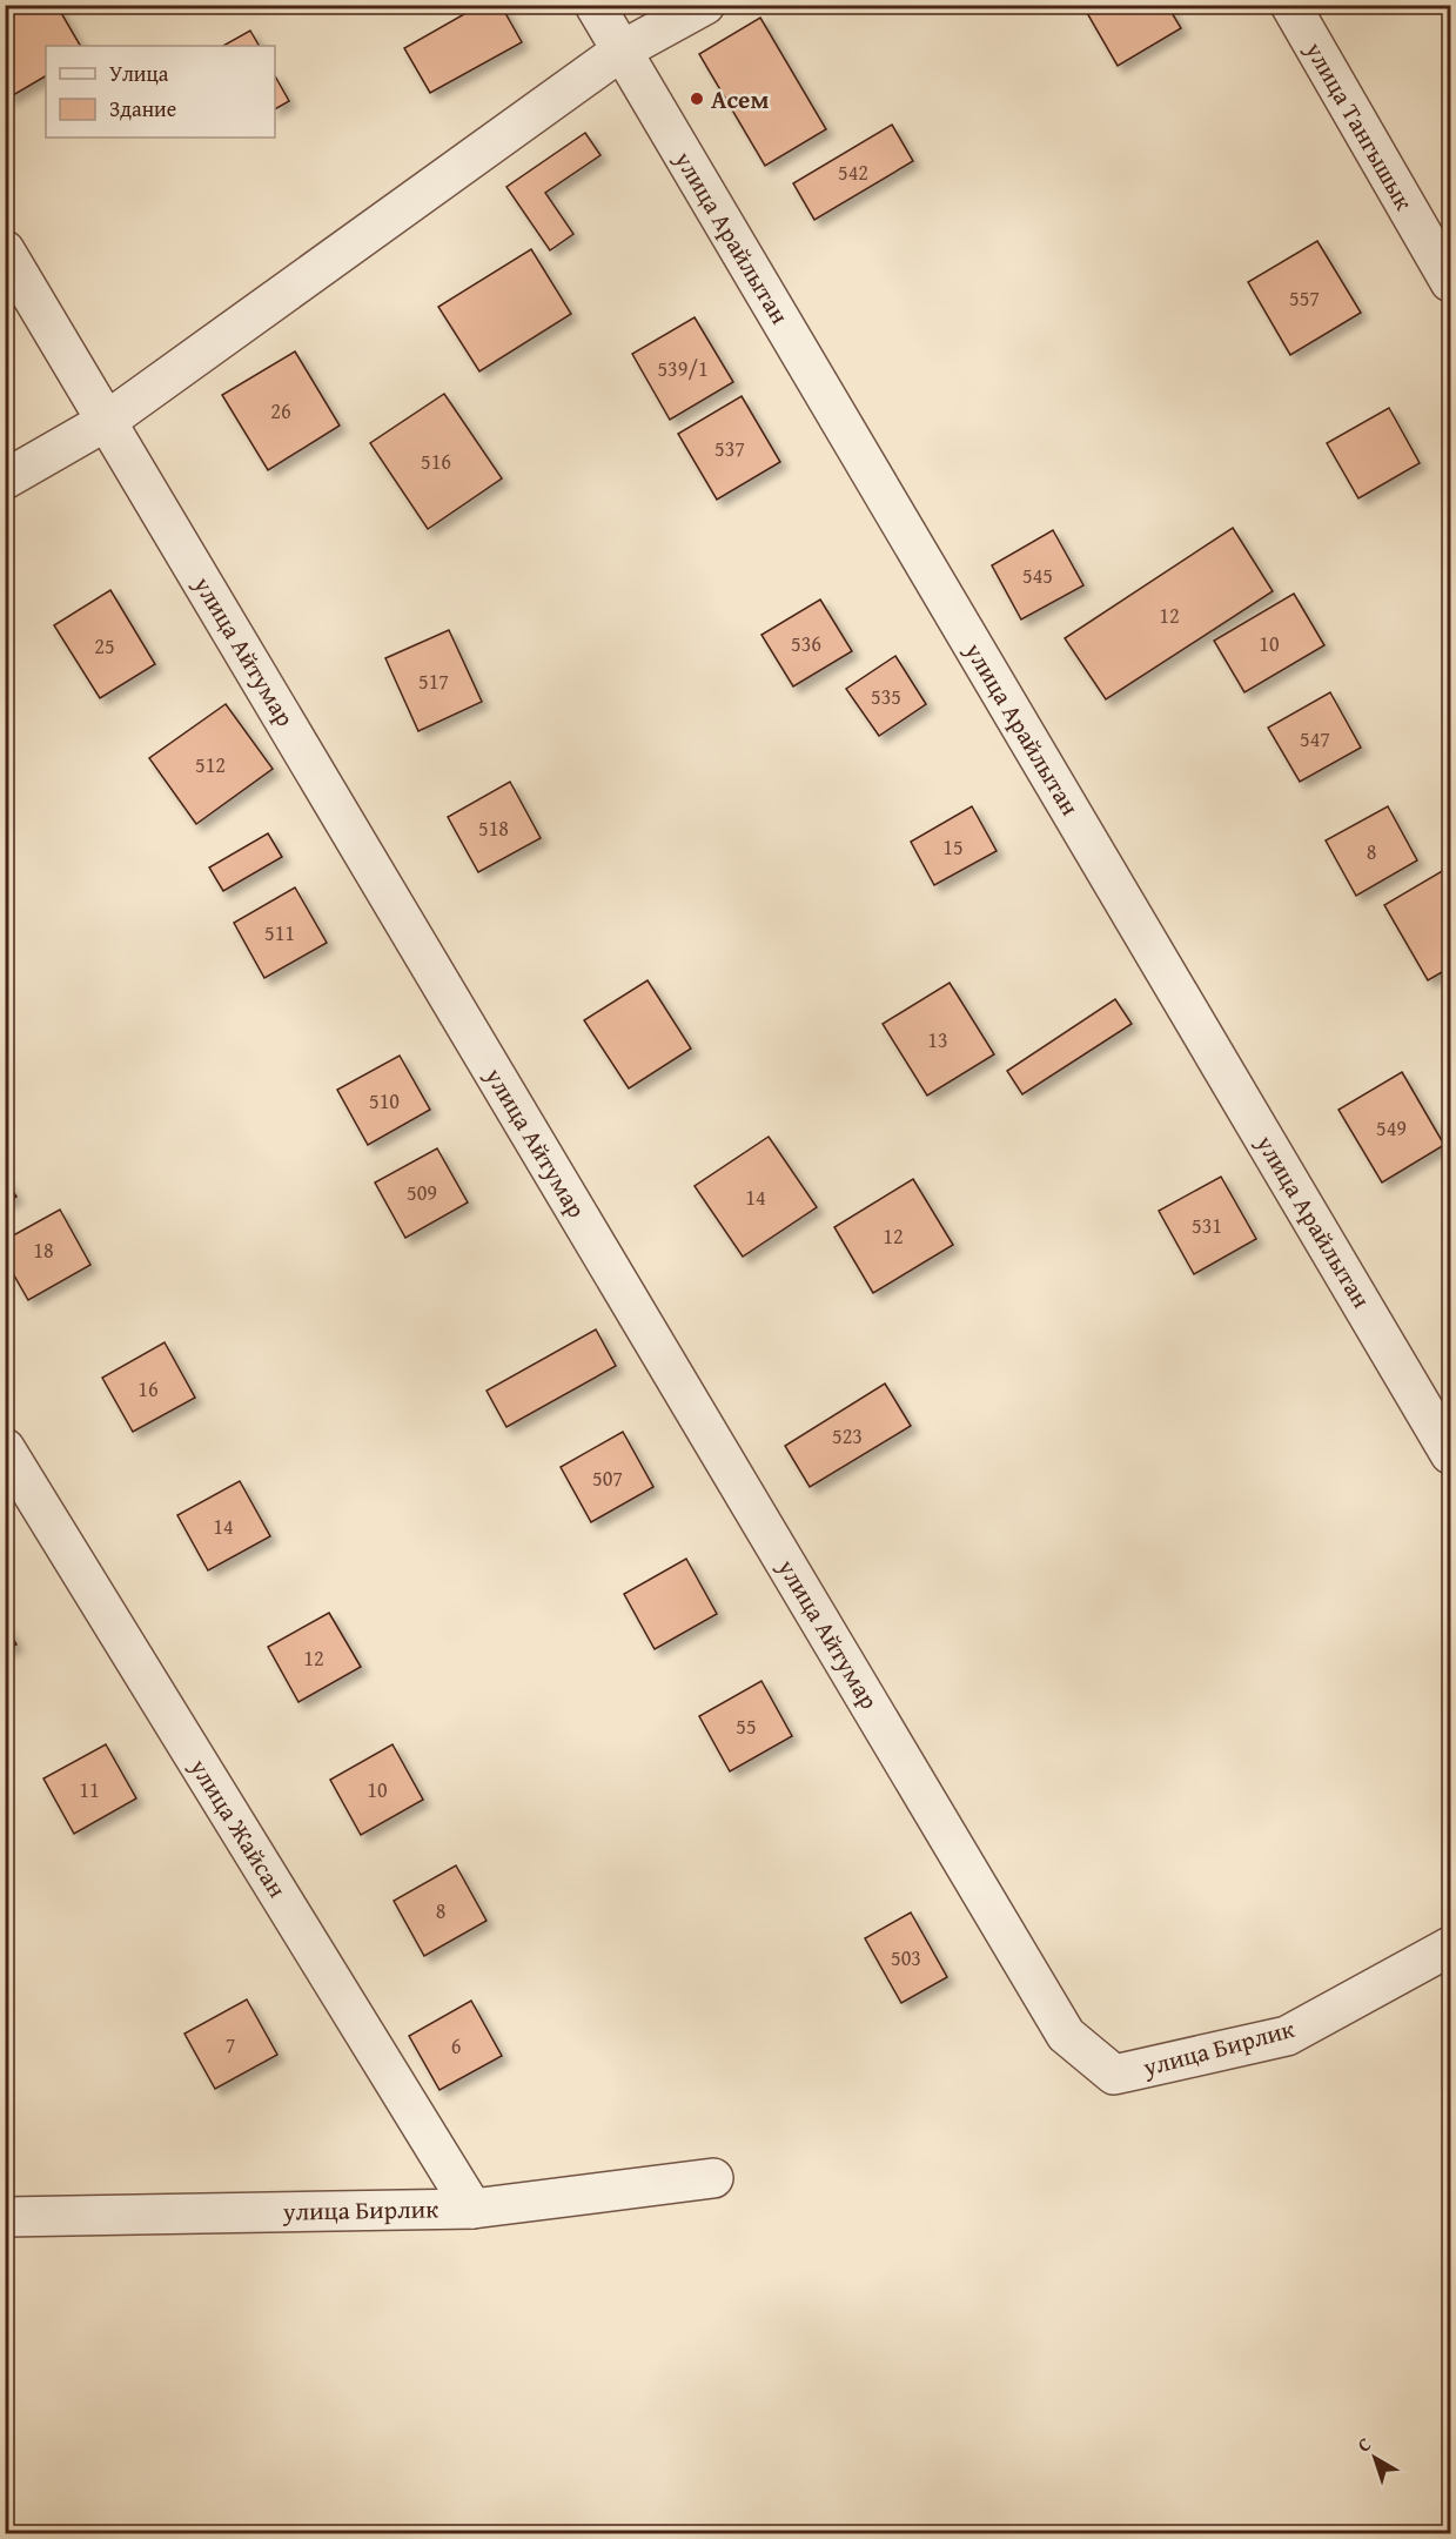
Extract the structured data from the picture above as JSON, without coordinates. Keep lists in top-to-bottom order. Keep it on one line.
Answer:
{"streets":{"street":["улица Тангышык","улица Арайлытан","улица Айтумар","улица Жайсан","улица Бирлик"]},"crossings":[["улица Айтумар","улица Бирлик"],["улица Жайсан","улица Бирлик"]],"places":["Асем"],"house_numbers":["542","557","539/1","26","537","516","545","12","536","10","25","517","535","547","512","518","15","8","511","13","510","549","509","14","531","12","18","16","523","507","14","12","55","11","10","8","503","7","6"],"legend":["Улица","Здание"],"north":"top left"}
